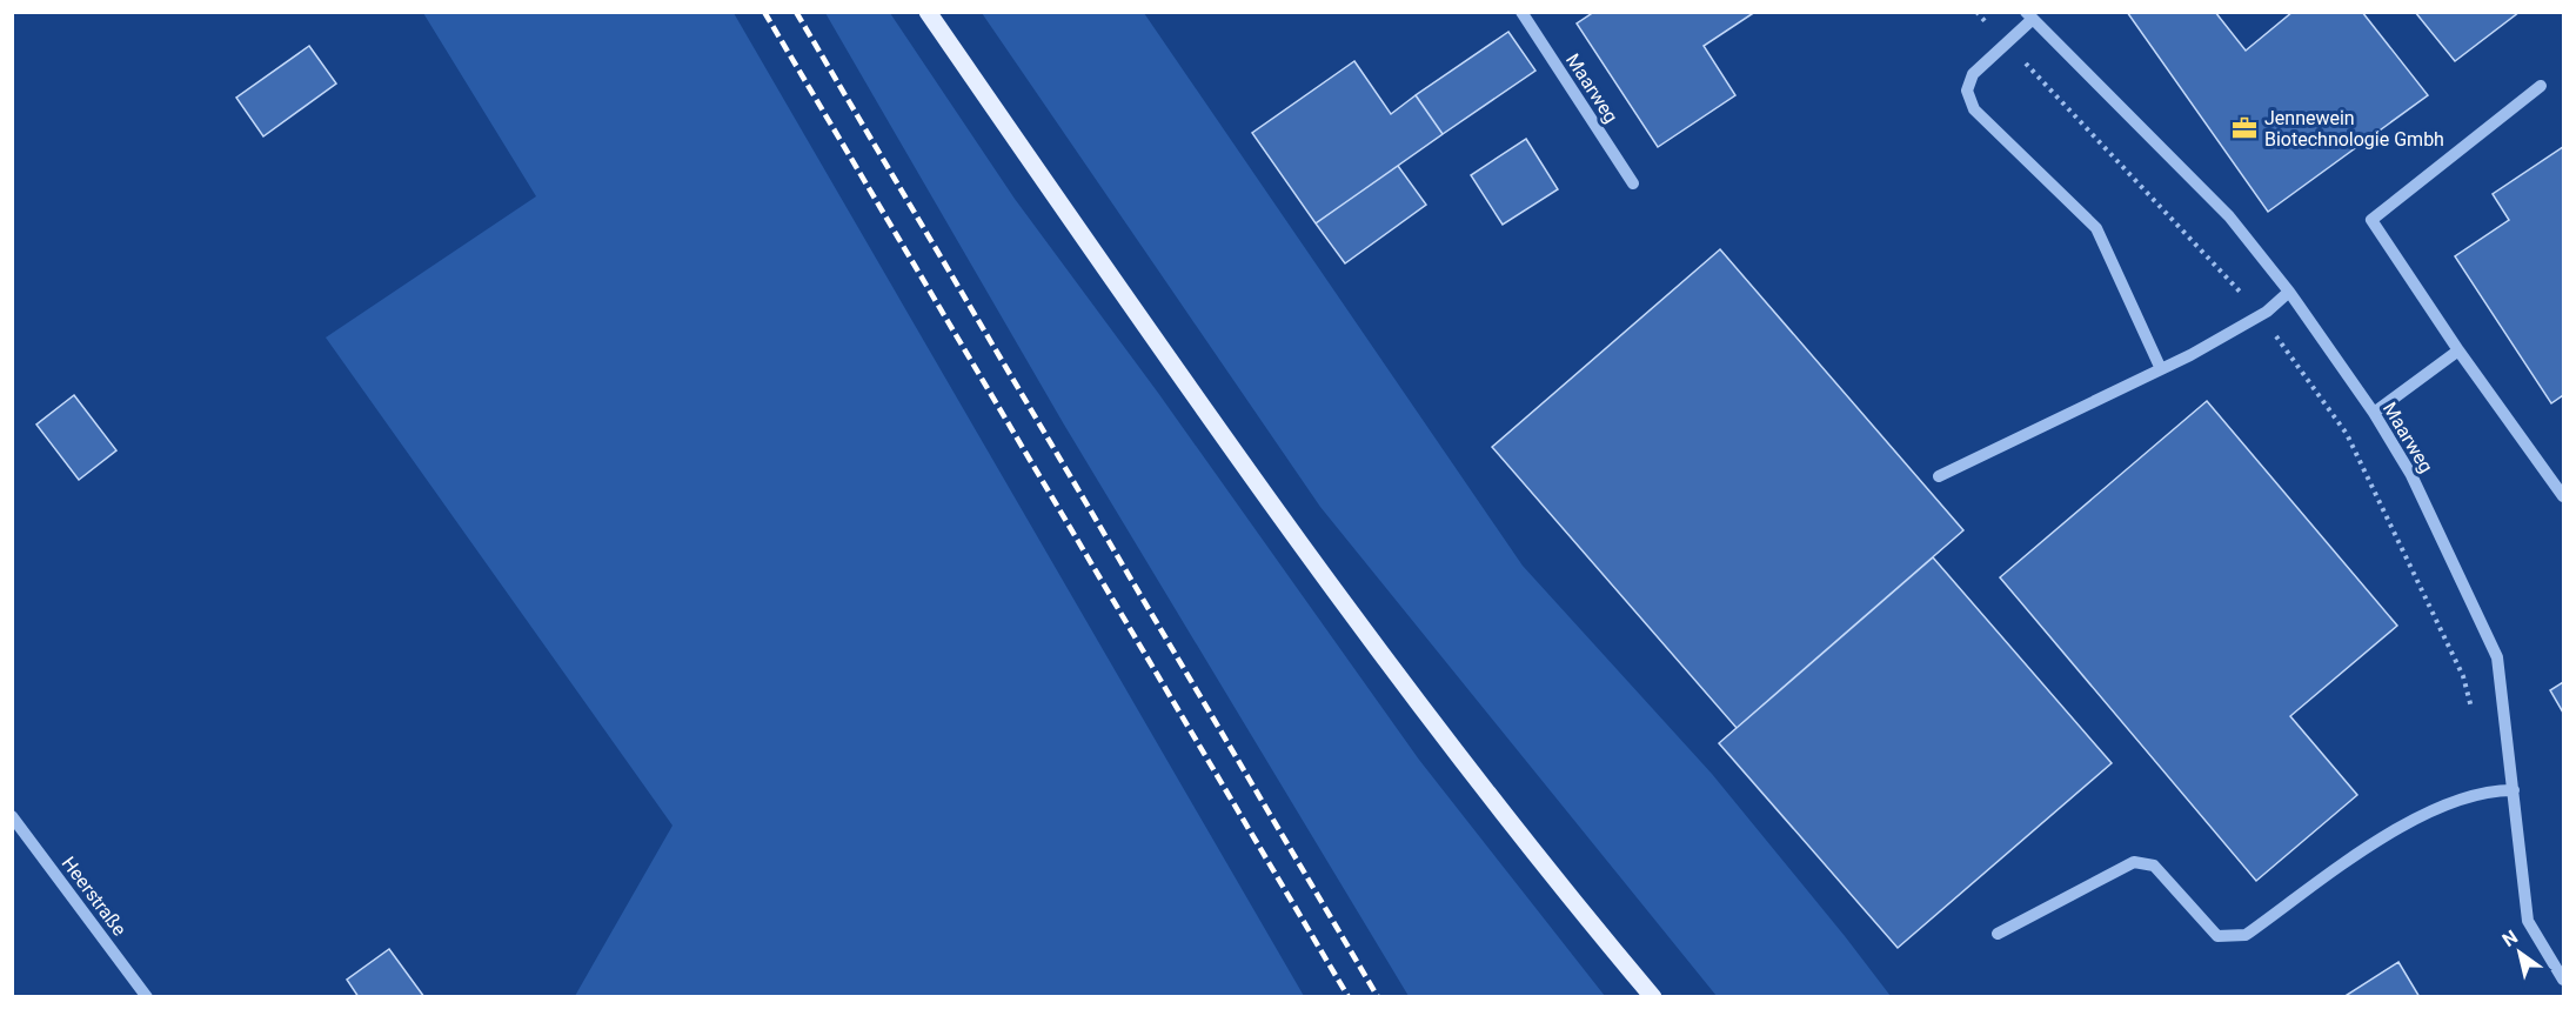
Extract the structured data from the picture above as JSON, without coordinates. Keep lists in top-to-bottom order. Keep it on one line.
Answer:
{"streets":{"street":["Maarweg","Heerstraße"]},"places":{"office":["Jennewein Biotechnologie Gmbh"]},"north":"top left"}
